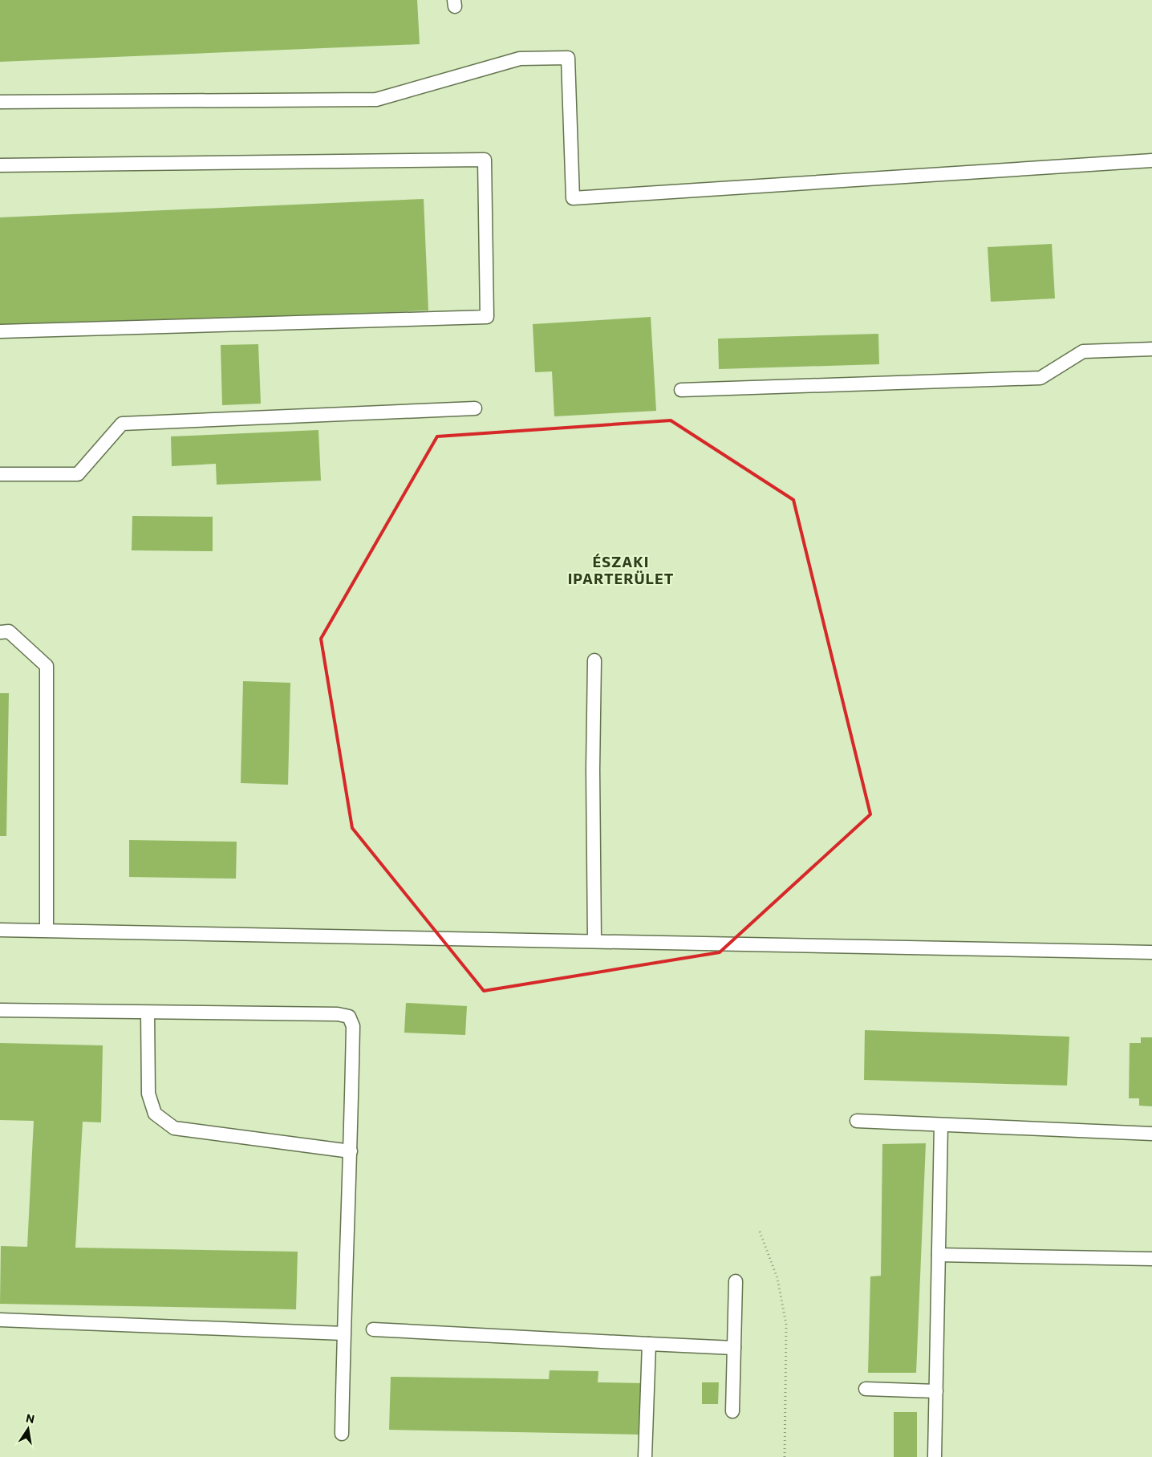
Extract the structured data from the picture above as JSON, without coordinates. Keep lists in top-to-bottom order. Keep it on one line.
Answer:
{"districts":["ÉSZAKI IPARTERÜLET"],"north":"top"}
